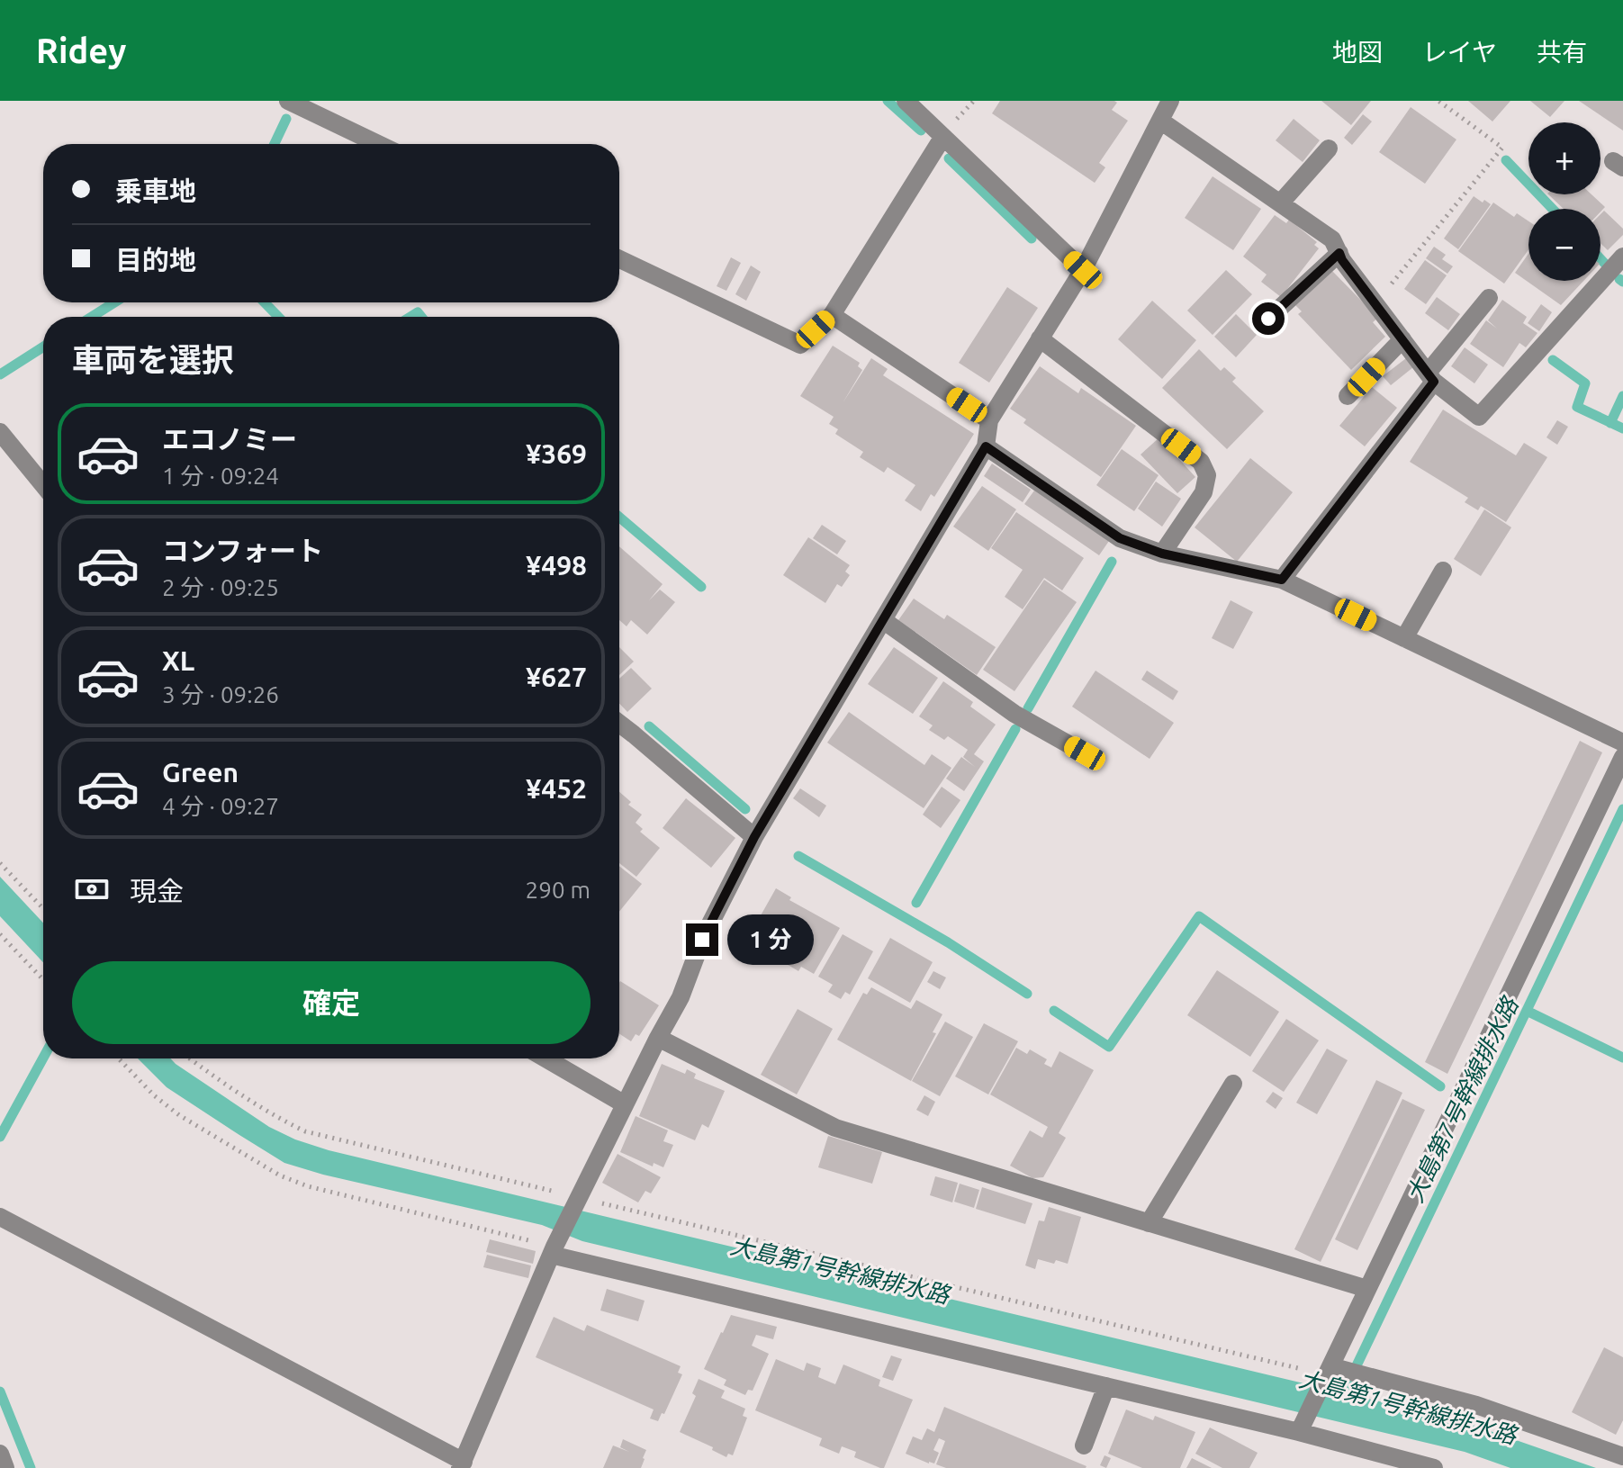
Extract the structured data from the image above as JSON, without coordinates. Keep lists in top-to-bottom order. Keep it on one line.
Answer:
{"water":["大島第7号幹線排水路","大島第1号幹線排水路"],"page":{"header":"Ridey","nav":["地図","レイヤ","共有"],"map_buttons":["+","−"],"banner":["乗車地","目的地"],"heading":"車両を選択","list":[{"name":"エコノミー","note":"1 分 · 09:24","value":"¥369"},{"name":"コンフォート","note":"2 分 · 09:25","value":"¥498"},{"name":"XL","note":"3 分 · 09:26","value":"¥627"},{"name":"Green","note":"4 分 · 09:27","value":"¥452"}],"pay":["現金","290 m"],"bubble":"1 分","buttons":"確定"}}
